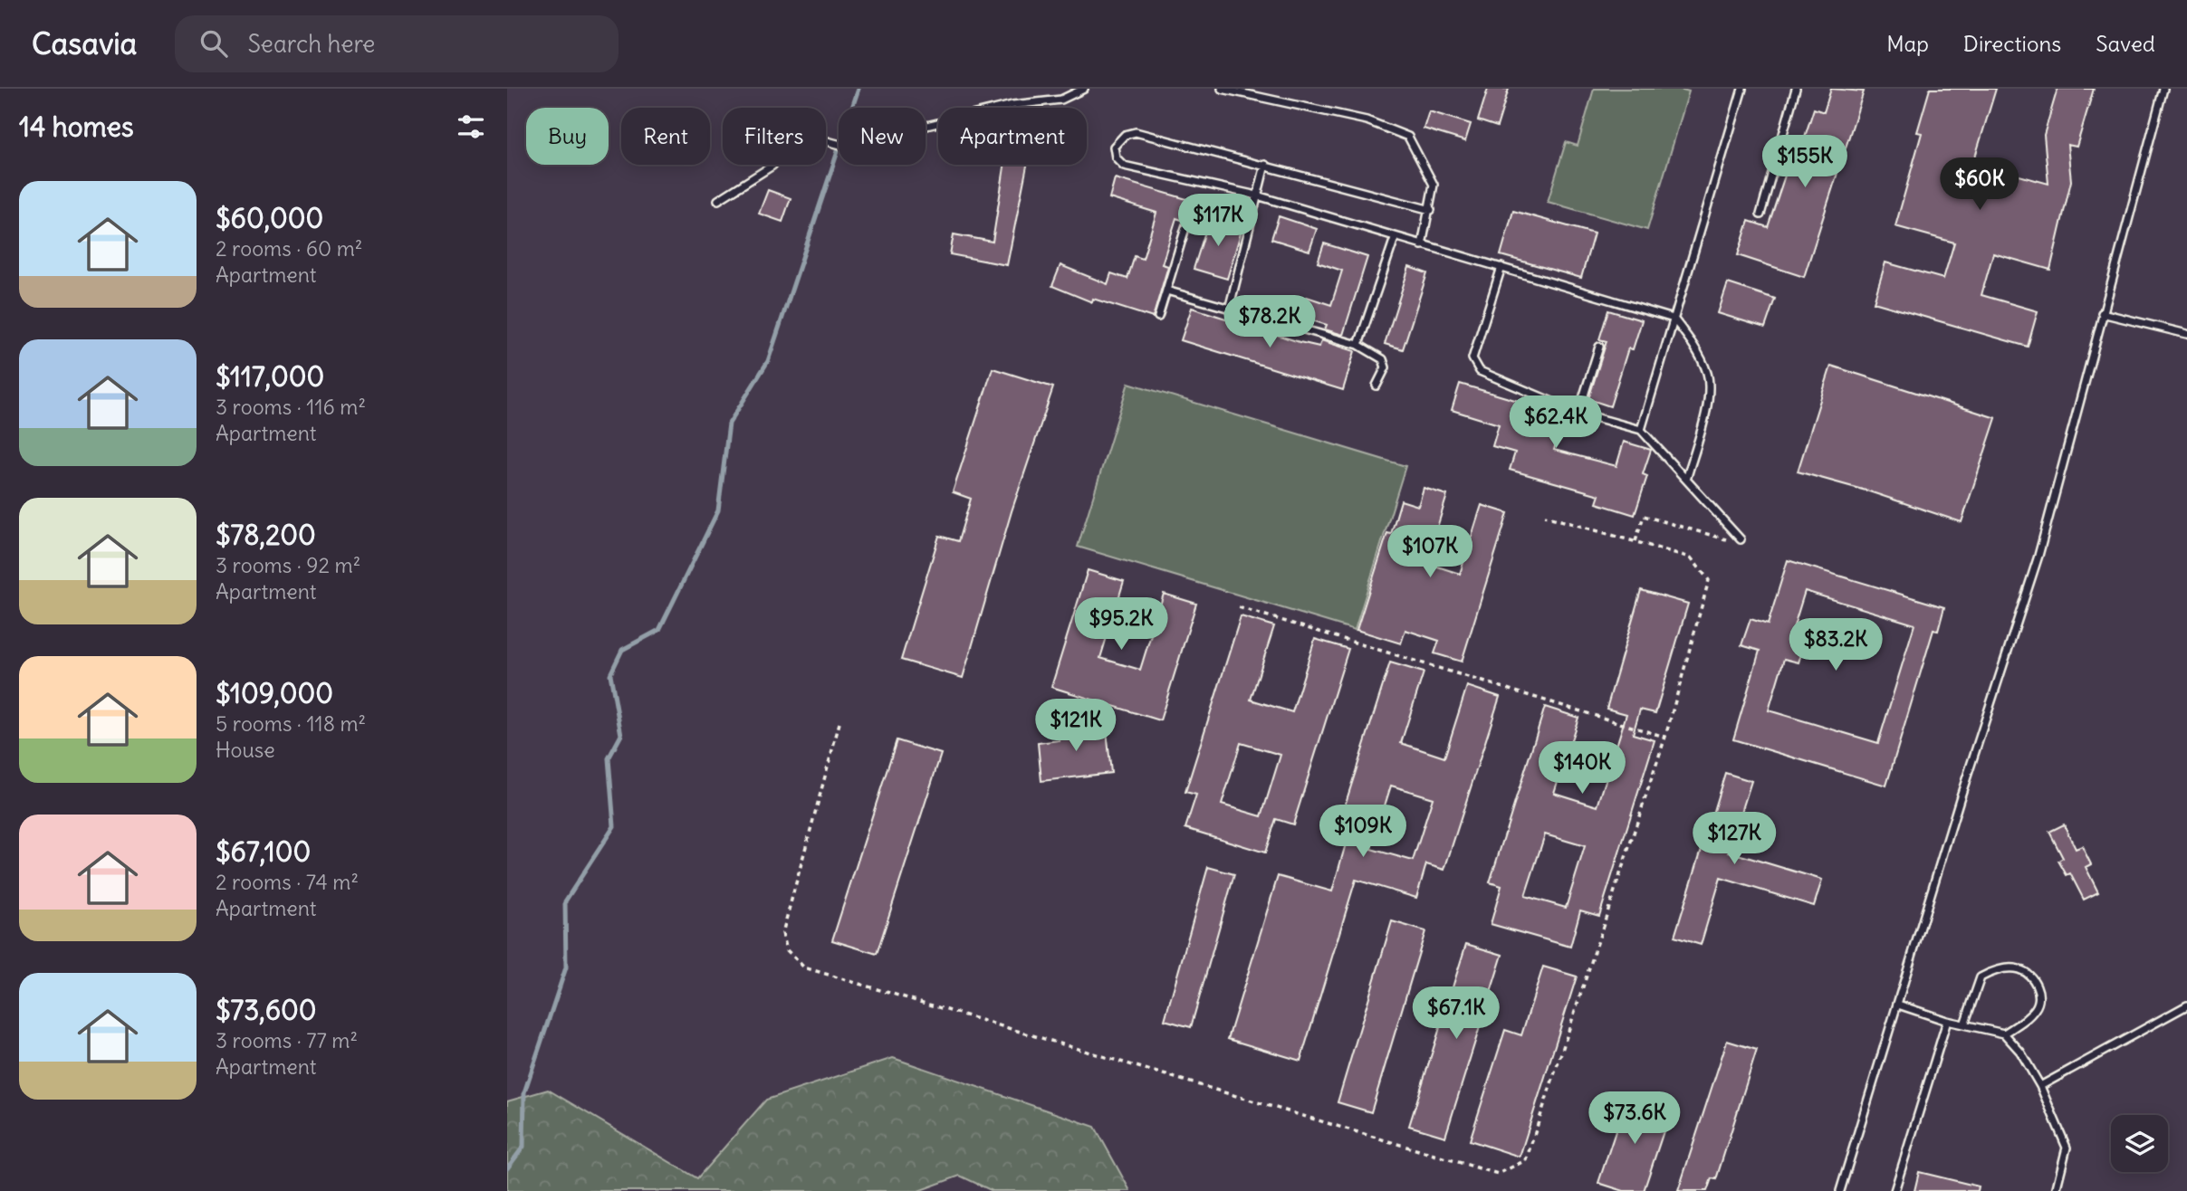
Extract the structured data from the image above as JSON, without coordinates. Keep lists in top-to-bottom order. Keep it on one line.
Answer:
{"page":{"header":"Casavia","search":"Search here","nav":["Map","Directions","Saved"],"heading":"14 homes","chip":["Buy","Rent","Filters","New","Apartment"],"price":["$155K","$60K","$117K","$78.2K","$62.4K","$107K","$95.2K","$83.2K","$121K","$140K","$109K","$127K","$67.1K","$73.6K"],"list":[{"name":"$60,000","note":"2 rooms · 60 m² · Apartment"},{"name":"$117,000","note":"3 rooms · 116 m² · Apartment"},{"name":"$78,200","note":"3 rooms · 92 m² · Apartment"},{"name":"$109,000","note":"5 rooms · 118 m² · House"},{"name":"$67,100","note":"2 rooms · 74 m² · Apartment"},{"name":"$73,600","note":"3 rooms · 77 m² · Apartment"}]}}
